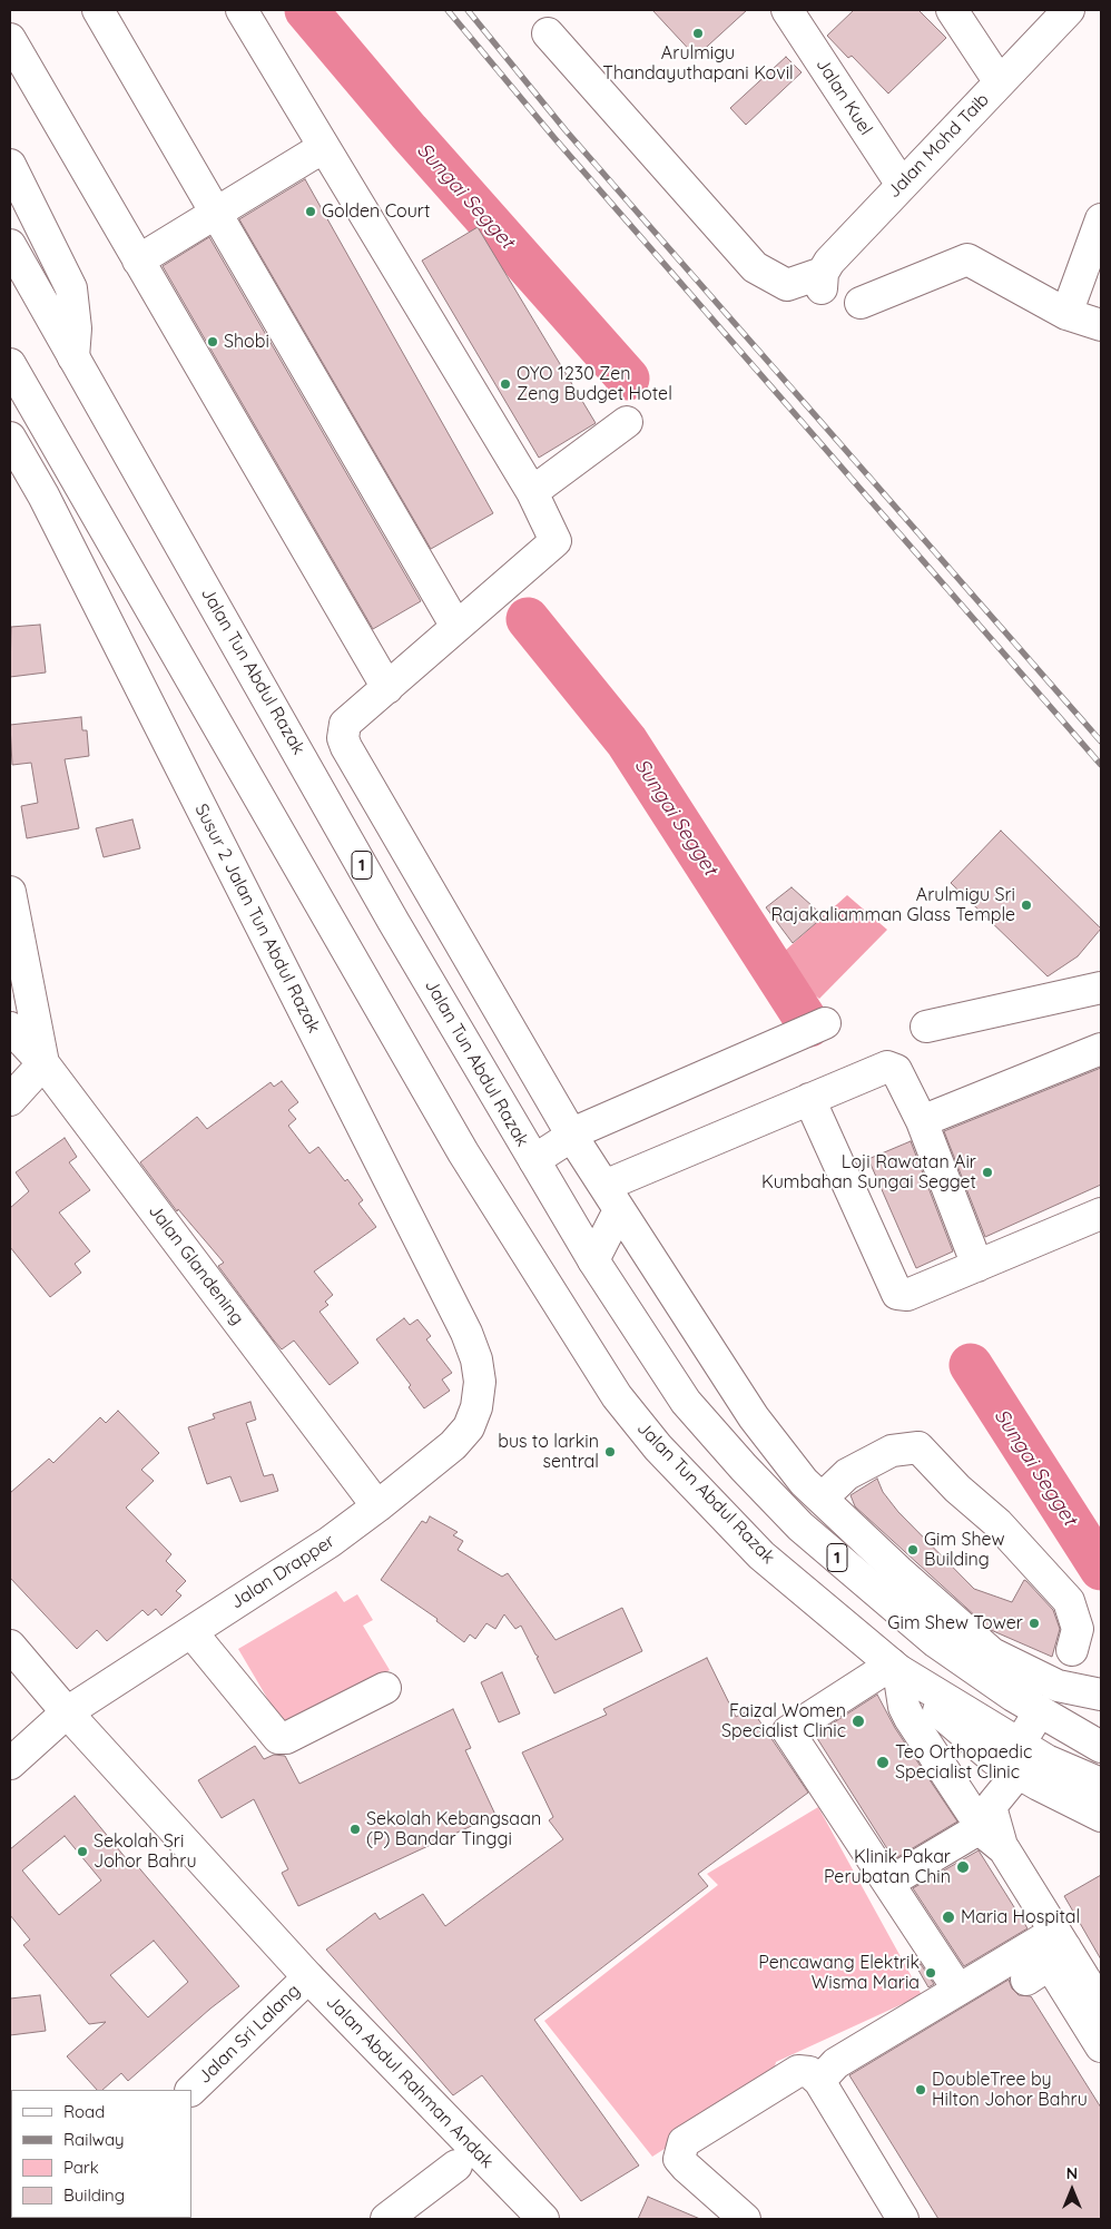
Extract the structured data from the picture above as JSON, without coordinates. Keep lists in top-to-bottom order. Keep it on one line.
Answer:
{"streets":{"main road":["Jalan Kuel","Jalan Mohd Taib","Jalan Tun Abdul Razak","1","Susur 2 Jalan Tun Abdul Razak","Jalan Glandening","Jalan Drapper","Jalan Sri Lalang","Jalan Abdul Rahman Andak"]},"crossings":[["Jalan Kuel","Jalan Mohd Taib"],["Susur 2 Jalan Tun Abdul Razak","Jalan Drapper"],["Jalan Glandening","Jalan Drapper"],["Jalan Drapper","Jalan Abdul Rahman Andak"],["Jalan Sri Lalang","Jalan Abdul Rahman Andak"]],"water":["Sungai Segget"],"places":["Arulmigu Thandayuthapani Kovil","Golden Court","Shobi","OYO 1230 Zen Zeng Budget Hotel","Arulmigu Sri Rajakaliamman Glass Temple","Loji Rawatan Air Kumbahan Sungai Segget","bus to larkin sentral","Gim Shew Building","Gim Shew Tower","Faizal Women Specialist Clinic","Teo Orthopaedic Specialist Clinic","Sekolah Kebangsaan (P) Bandar Tinggi","Sekolah Sri Johor Bahru","Klinik Pakar Perubatan Chin","Maria Hospital","Pencawang Elektrik Wisma Maria","DoubleTree by Hilton Johor Bahru"],"legend":["Road","Railway","Park","Building"],"north":"top"}
